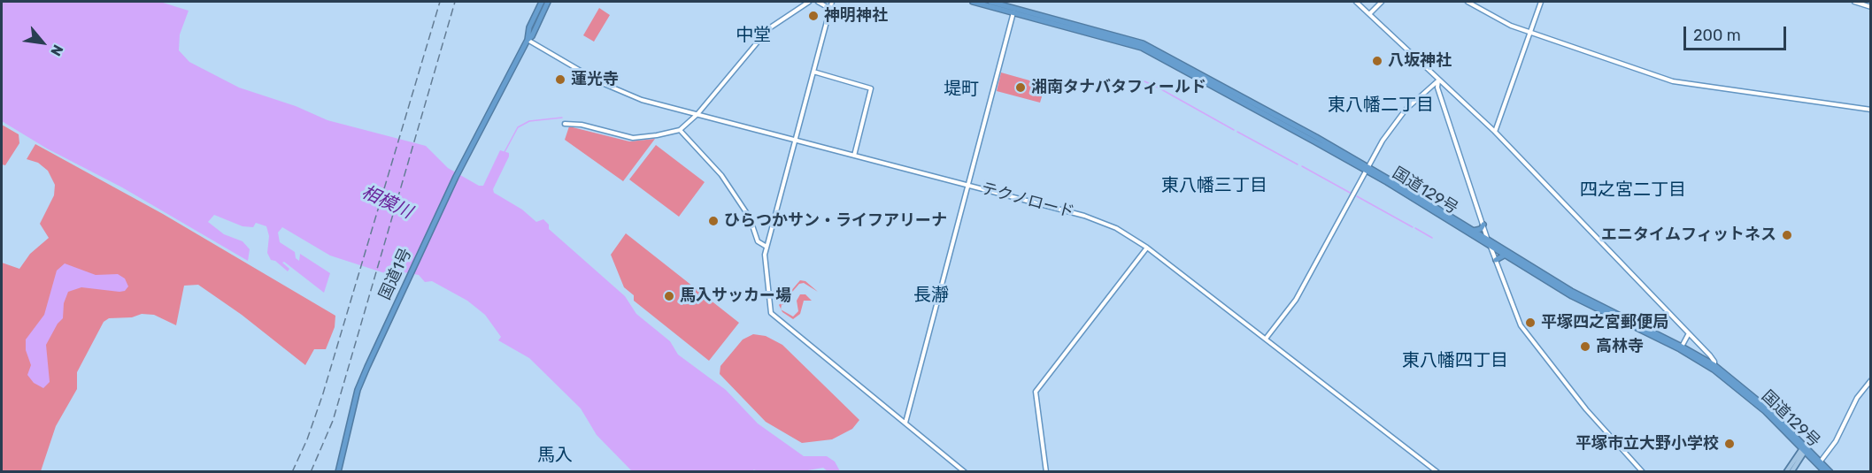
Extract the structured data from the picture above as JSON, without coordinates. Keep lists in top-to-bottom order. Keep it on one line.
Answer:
{"streets":{"highway":["国道129号","国道1号"],"street":["テクノロード"]},"crossings":[["テクノロード","国道1号"]],"districts":["中堂","堤町","東八幡二丁目","東八幡三丁目","四之宮二丁目","長瀞","東八幡四丁目","馬入"],"water":["相模川"],"places":["神明神社","八坂神社","蓮光寺","湘南タナバタフィールド","ひらつかサン・ライフアリーナ","エニタイムフィットネス","馬入サッカー場","平塚四之宮郵便局","高林寺","平塚市立大野小学校"],"scale_bar":"200 m","north":"bottom right"}
